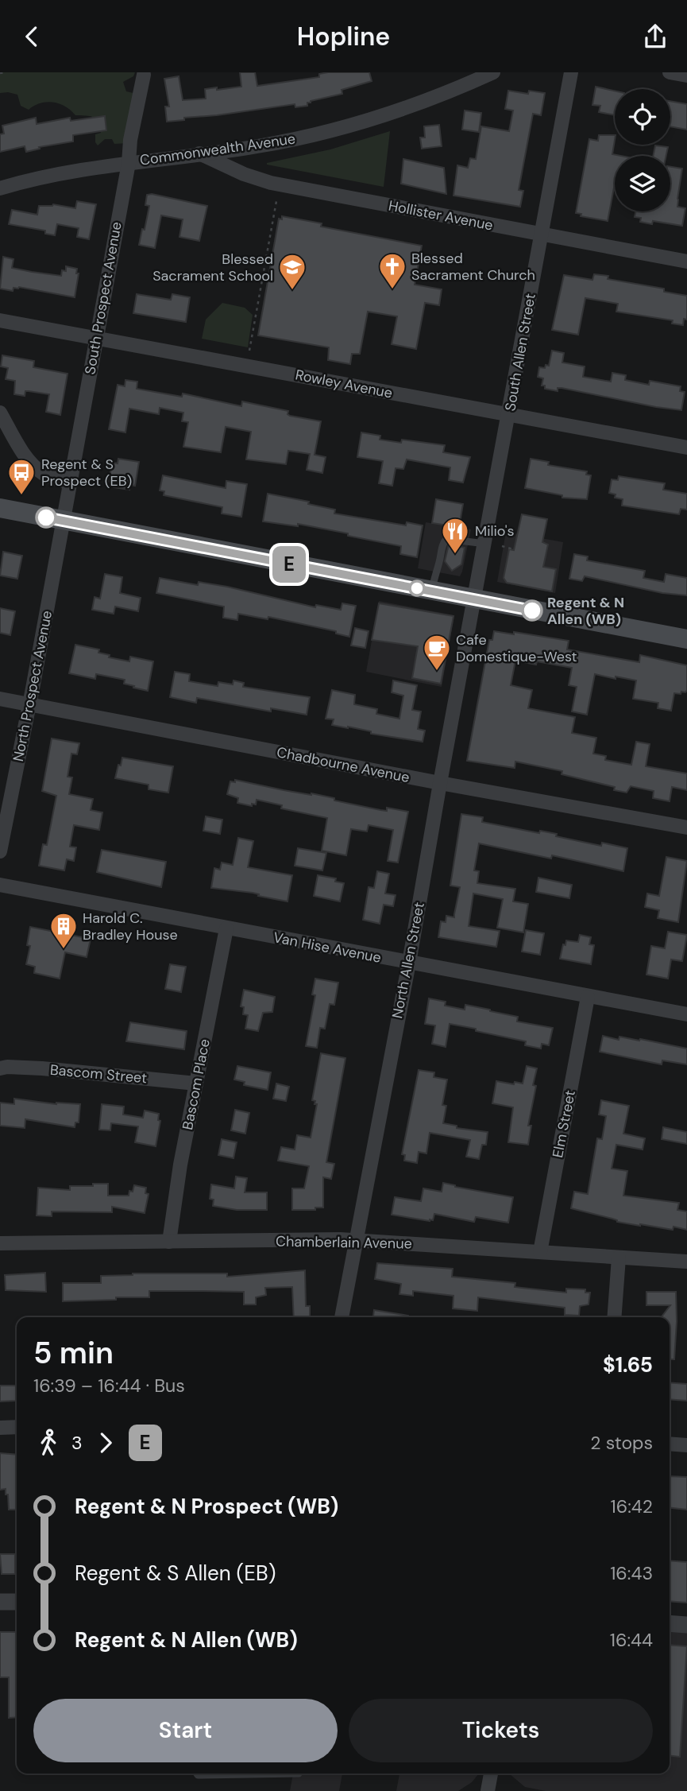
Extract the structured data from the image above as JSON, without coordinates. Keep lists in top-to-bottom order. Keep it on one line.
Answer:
{"streets":{"street":["Commonwealth Avenue","Hollister Avenue","South Prospect Avenue","South Allen Street","Rowley Avenue","North Prospect Avenue","Chadbourne Avenue","Van Hise Avenue","North Allen Street","Bascom Street","Bascom Place","Elm Street","Chamberlain Avenue"]},"crossings":[["Commonwealth Avenue","Hollister Avenue"],["Commonwealth Avenue","South Prospect Avenue"],["Hollister Avenue","South Allen Street"],["South Prospect Avenue","Rowley Avenue"],["South Prospect Avenue","North Prospect Avenue"],["South Allen Street","Rowley Avenue"],["South Allen Street","North Allen Street"],["North Prospect Avenue","Chadbourne Avenue"],["Chadbourne Avenue","North Allen Street"],["Van Hise Avenue","North Allen Street"],["Van Hise Avenue","Bascom Place"],["Van Hise Avenue","Elm Street"],["North Allen Street","Chamberlain Avenue"],["Bascom Street","Bascom Place"],["Bascom Place","Chamberlain Avenue"],["Elm Street","Chamberlain Avenue"]],"places":{"church":["Blessed Sacrament Church"],"school or university":["Blessed Sacrament School"],"bus stop":["Regent & S Prospect (EB)"],"restaurant":["Milio's"],"other":["Regent & N Allen (WB)"],"cafe":["Cafe Domestique-West"],"building":["Harold C. Bradley House"]},"lines":["bus line E"],"page":{"header":"Hopline","on_map":"E","heading":["5 min","16:39 – 16:44 · Bus","$1.65"],"legs":["3","E","2 stops"],"list":[{"name":"Regent & N Prospect (WB)","value":"16:42"},{"name":"Regent & S Allen (EB)","value":"16:43"},{"name":"Regent & N Allen (WB)","value":"16:44"}],"buttons":["Start","Tickets"]}}
